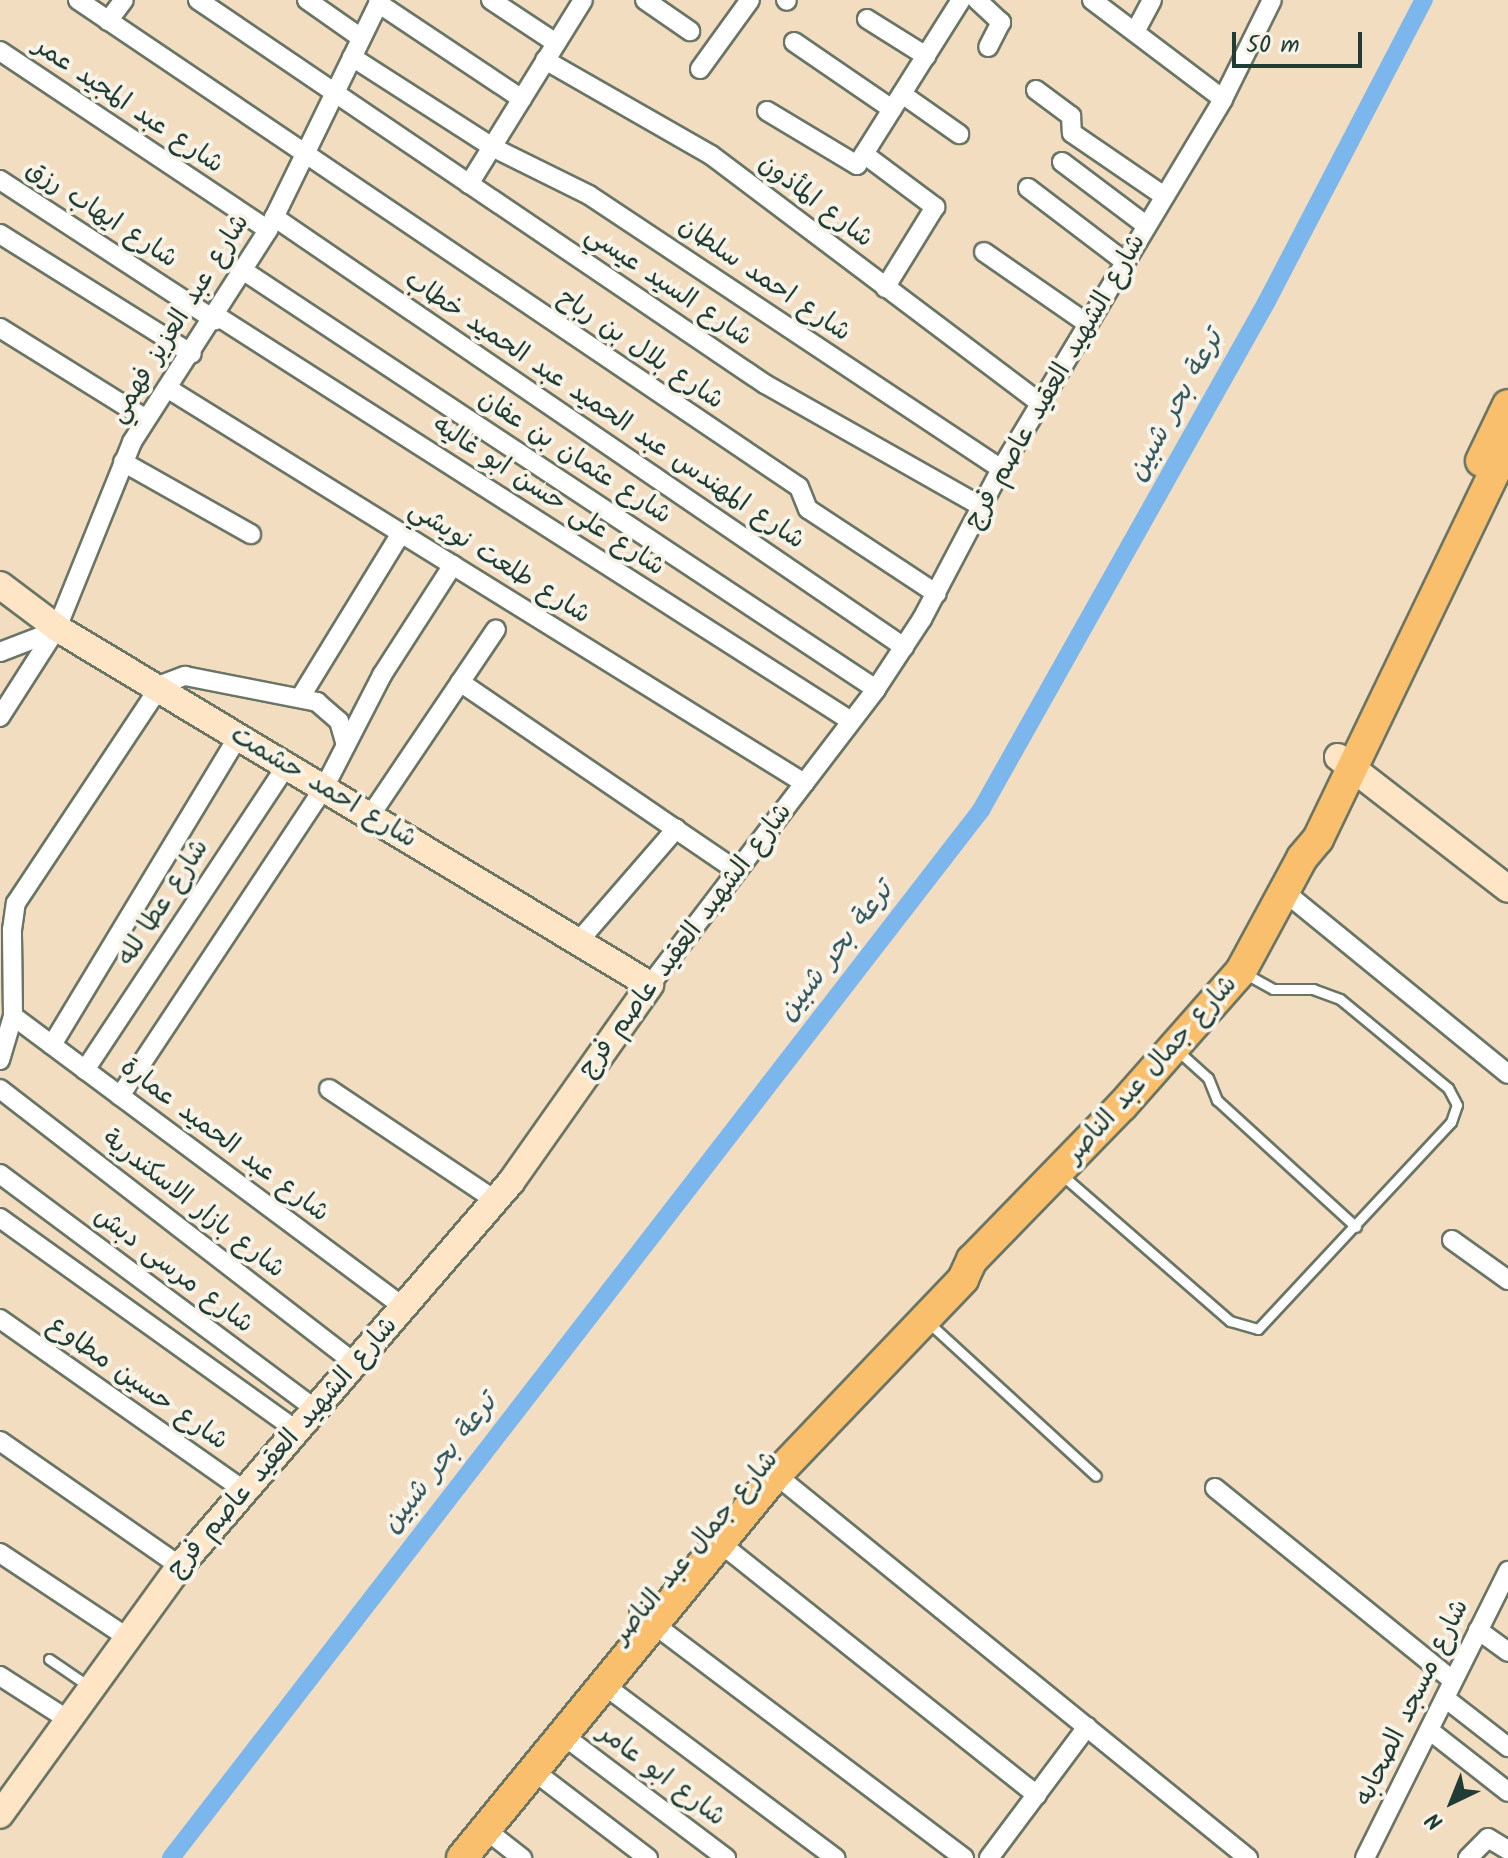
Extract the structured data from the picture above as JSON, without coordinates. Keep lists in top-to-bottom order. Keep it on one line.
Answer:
{"streets":{"main road":["شارع جمال عبد الناصر"],"street":["شارع عبد المجيد عمر","شارع المأذون","شارع ايهاب رزق","شارع احمد سلطان","شارع السيد عيسي","شارع عبد العزيز فهمي","شارع بلال بن رباح","شارع الشهيد العقيد عاصم فرج","شارع المهندس عبد الحميد عبد الحميد خطاب","شارع عثمان بن عفان","شارع على حسن ابو غاليه","شارع طلعت نويشي","شارع احمد حشمت","شارع عطا لله","شارع عبد الحميد عمارة","شارع بازار الاسكندرية","شارع مرسى دبش","شارع حسين مطاوع","شارع مسجد الصحابه","شارع ابو عامر"]},"crossings":[["شارع عبد المجيد عمر","شارع عبد العزيز فهمي"],["شارع عبد المجيد عمر","شارع المهندس عبد الحميد عبد الحميد خطاب"],["شارع المأذون","شارع الشهيد العقيد عاصم فرج"],["شارع ايهاب رزق","شارع عبد العزيز فهمي"],["شارع ايهاب رزق","شارع على حسن ابو غاليه"],["شارع احمد سلطان","شارع عبد العزيز فهمي"],["شارع احمد سلطان","شارع الشهيد العقيد عاصم فرج"],["شارع السيد عيسي","شارع عبد العزيز فهمي"],["شارع السيد عيسي","شارع الشهيد العقيد عاصم فرج"],["شارع عبد العزيز فهمي","شارع بلال بن رباح"],["شارع عبد العزيز فهمي","شارع المهندس عبد الحميد عبد الحميد خطاب"],["شارع عبد العزيز فهمي","شارع عثمان بن عفان"],["شارع عبد العزيز فهمي","شارع على حسن ابو غاليه"],["شارع عبد العزيز فهمي","شارع طلعت نويشي"],["شارع عبد العزيز فهمي","شارع احمد حشمت"],["شارع بلال بن رباح","شارع الشهيد العقيد عاصم فرج"],["شارع الشهيد العقيد عاصم فرج","شارع المهندس عبد الحميد عبد الحميد خطاب"],["شارع الشهيد العقيد عاصم فرج","شارع عثمان بن عفان"],["شارع الشهيد العقيد عاصم فرج","شارع على حسن ابو غاليه"],["شارع الشهيد العقيد عاصم فرج","شارع طلعت نويشي"],["شارع الشهيد العقيد عاصم فرج","شارع احمد حشمت"],["شارع الشهيد العقيد عاصم فرج","شارع عبد الحميد عمارة"],["شارع الشهيد العقيد عاصم فرج","شارع بازار الاسكندرية"],["شارع الشهيد العقيد عاصم فرج","شارع مرسى دبش"],["شارع الشهيد العقيد عاصم فرج","شارع حسين مطاوع"],["شارع احمد حشمت","شارع عطا لله"],["شارع عطا لله","شارع عبد الحميد عمارة"],["شارع جمال عبد الناصر","شارع ابو عامر"]],"water":["ترعة بحر شبين"],"scale_bar":"50 m","north":"bottom left"}
